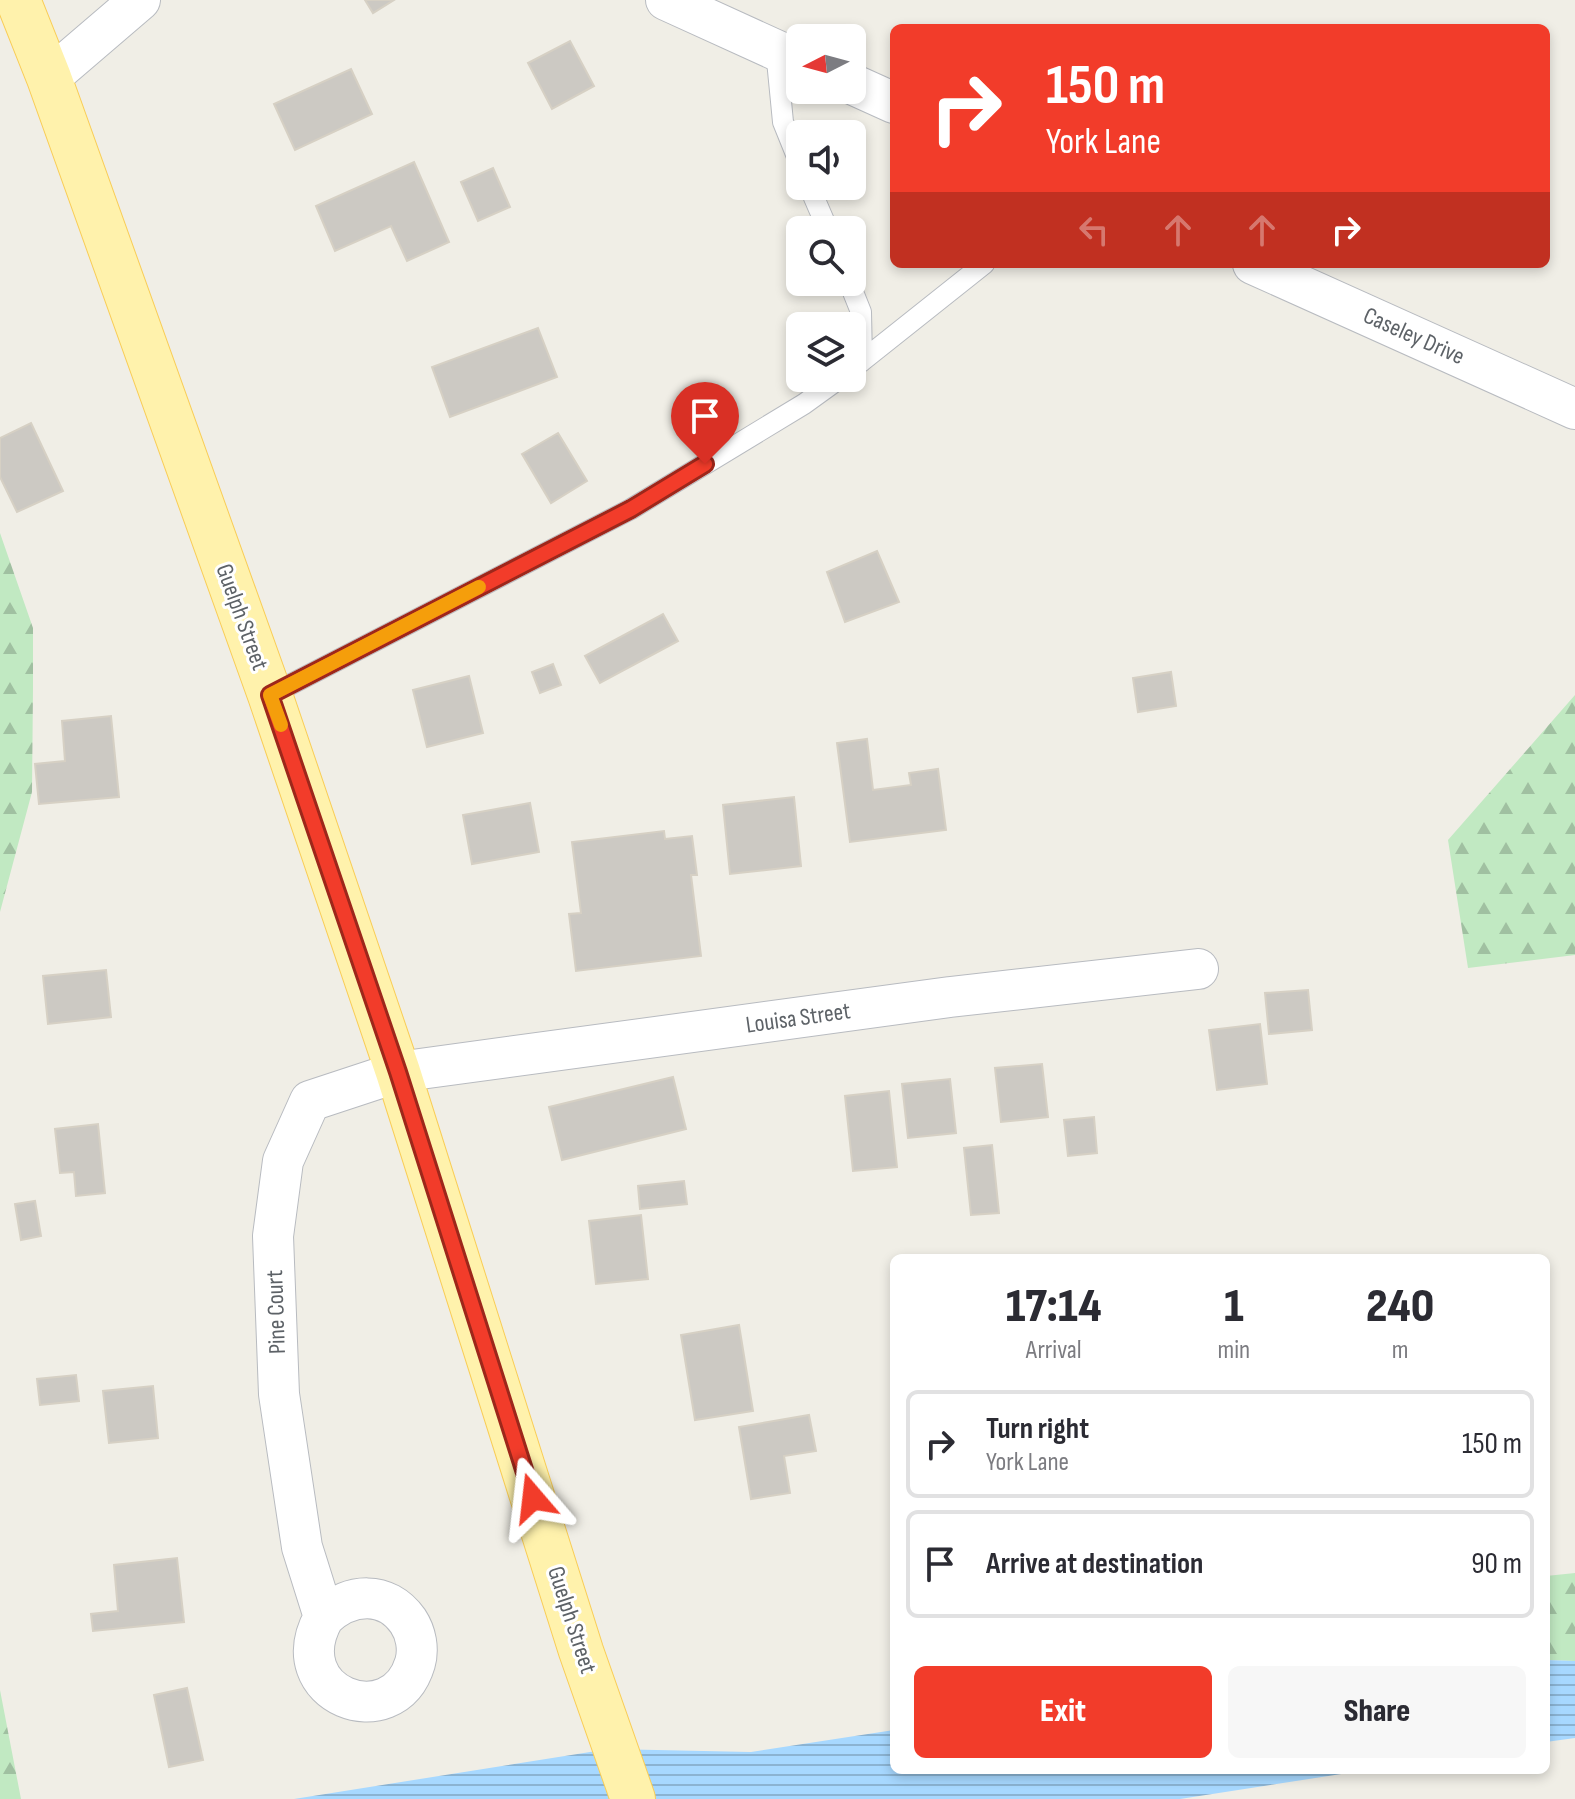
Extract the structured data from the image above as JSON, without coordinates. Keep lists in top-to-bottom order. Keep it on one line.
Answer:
{"streets":{"main road":["Guelph Street"],"street":["Caseley Drive","Louisa Street","Pine Court"]},"crossings":[["Guelph Street","Louisa Street"],["Guelph Street","Pine Court"],["Louisa Street","Pine Court"]],"north":"left","page":{"turn":["150 m","York Lane"],"eta":["17:14","Arrival","1","min","240","m"],"list":[{"name":"Turn right","note":"York Lane","value":"150 m"},{"name":"Arrive at destination","value":"90 m"}],"buttons":["Exit","Share"]}}
